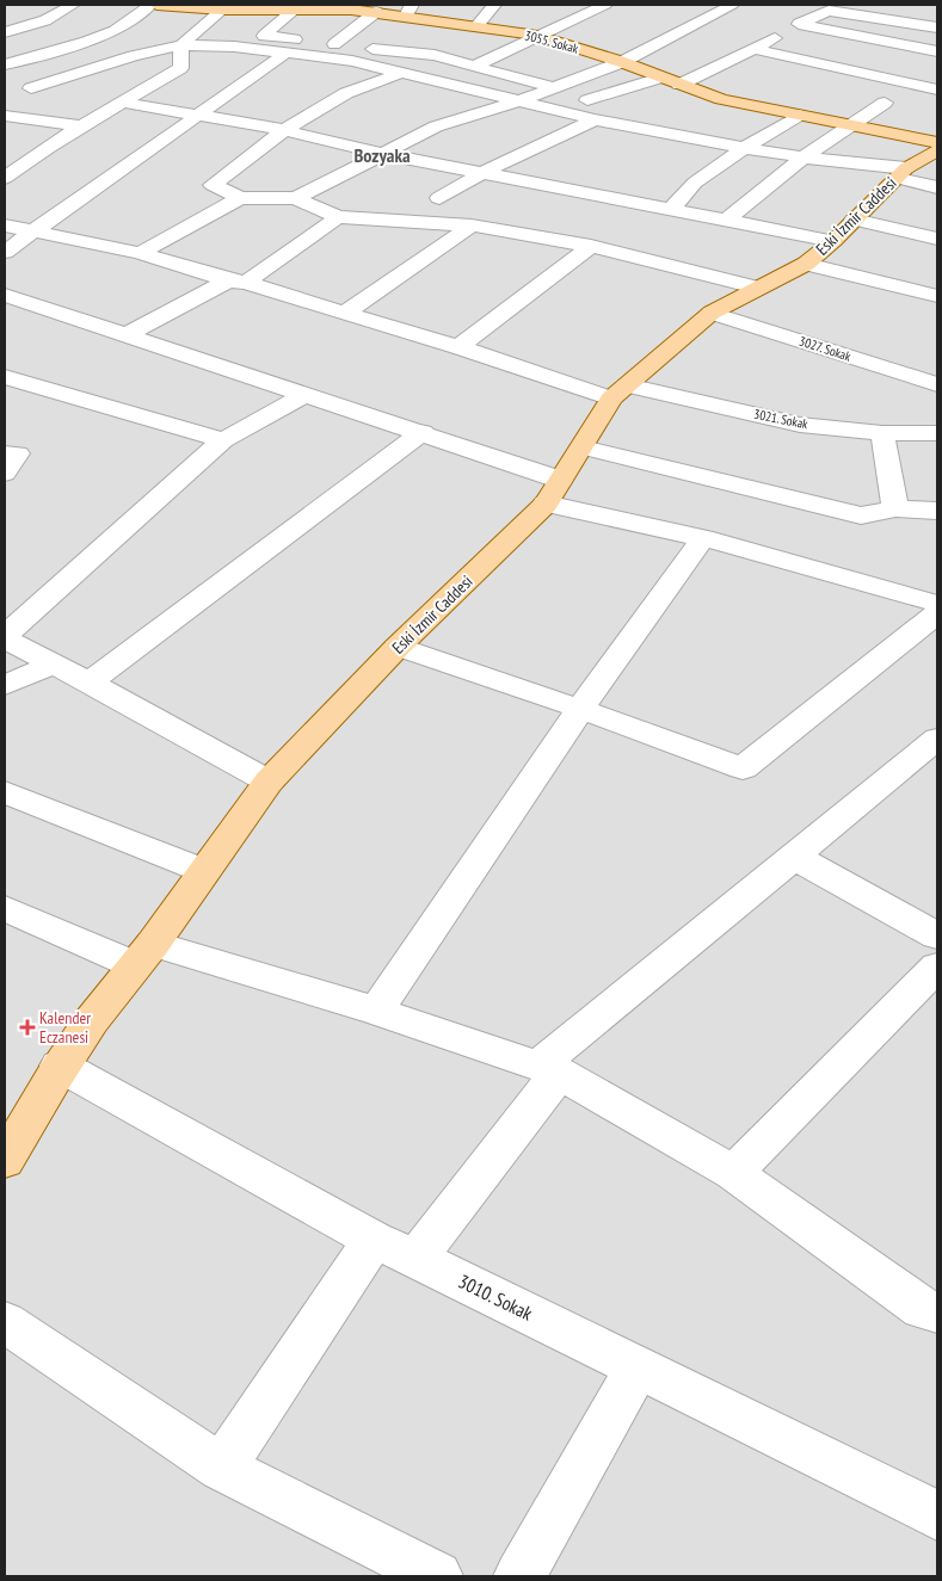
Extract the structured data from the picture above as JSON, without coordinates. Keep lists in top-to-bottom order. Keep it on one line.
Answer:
{"streets":{"main road":["3055. Sokak","Eski İzmir Caddesi"],"street":["3027. Sokak","3021. Sokak","3010. Sokak"]},"crossings":[["3055. Sokak","Eski İzmir Caddesi"],["Eski İzmir Caddesi","3027. Sokak"],["Eski İzmir Caddesi","3021. Sokak"],["Eski İzmir Caddesi","3010. Sokak"]],"districts":["Bozyaka"],"places":{"health":["Kalender Eczanesi"]}}
